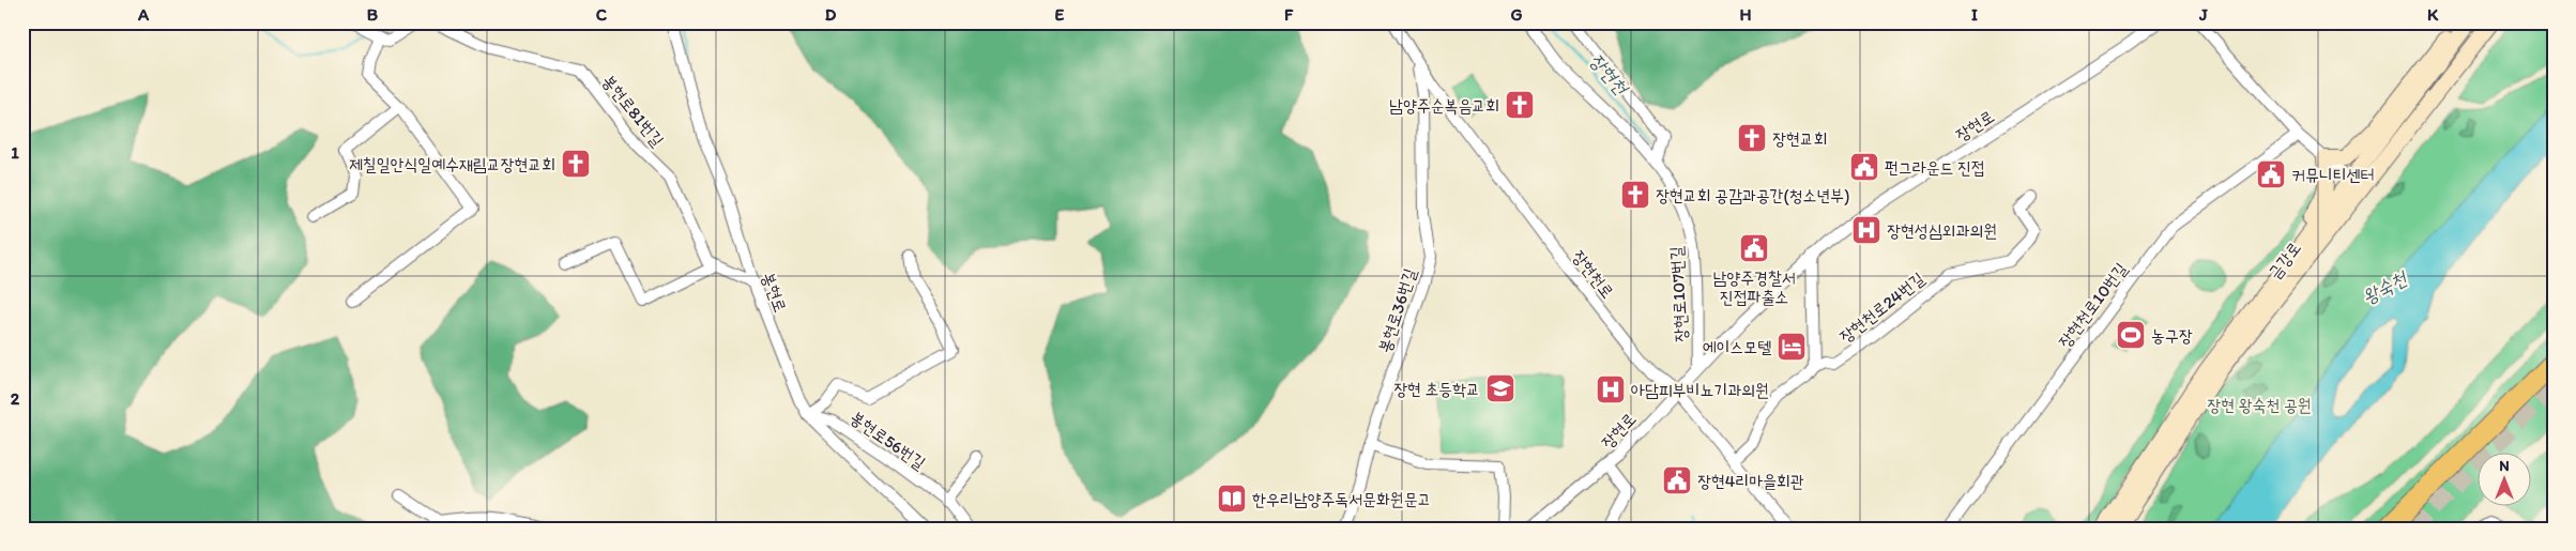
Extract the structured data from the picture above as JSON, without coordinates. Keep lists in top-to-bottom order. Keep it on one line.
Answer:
{"streets":{"main road":["금강로"],"street":["봉현로81번길","장현로","장현천로","봉현로","장현로107번길","장현천로10번길","장현천로24번길","봉현로36번길","봉현로56번길"]},"crossings":[["장현로","장현천로"],["장현로","장현로107번길"],["장현천로","봉현로36번길"],["봉현로","봉현로56번길"]],"water":["장현천","왕숙천"],"parks":["장현 왕숙천 공원"],"places":{"church":["남양주순복음교회","장현교회","제칠일안식일예수재림교장현교회","장현교회 공감과공간(청소년부)"],"public building":["펀그라운드 진접","커뮤니티센터","남양주경찰서 진접파출소","장현4리마을회관"],"hospital":["장현성심외과의원","아담피부비뇨기과의원"],"sports":["농구장"],"hotel":["에이스모텔"],"school or university":["장현 초등학교"],"library":["한우리남양주독서문화원문고"]},"north":"top","grid":{"columns":["A","B","C","D","E","F","G","H","I","J","K"],"rows":["1","2"]}}
